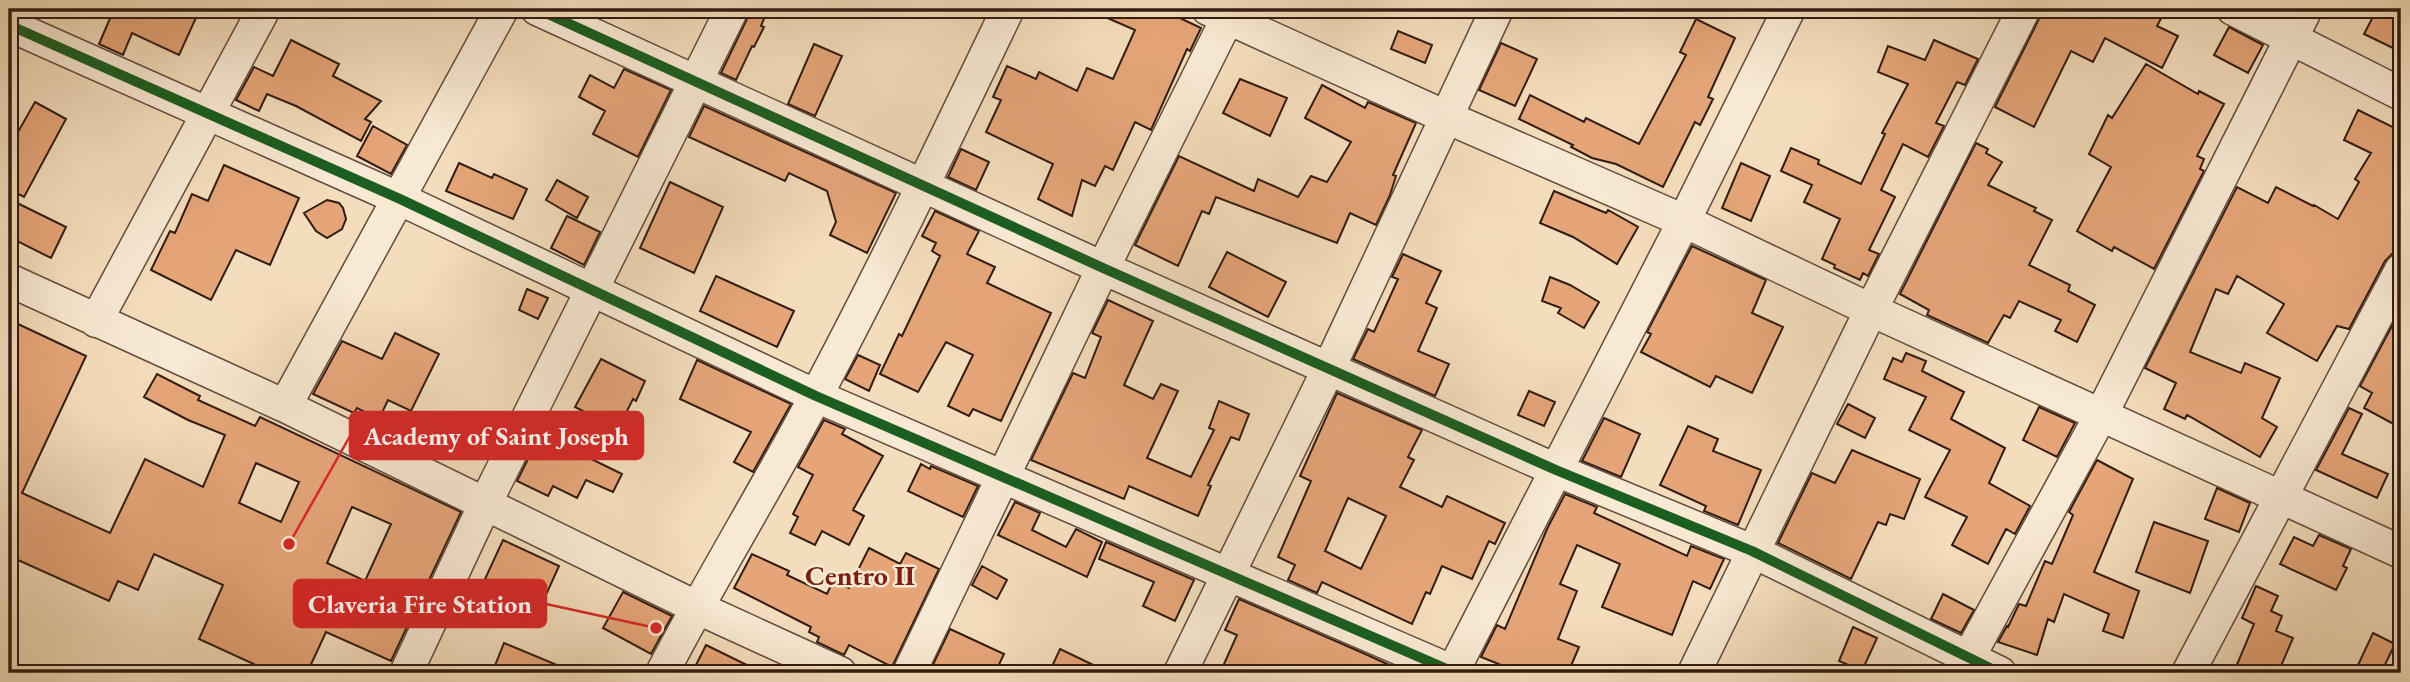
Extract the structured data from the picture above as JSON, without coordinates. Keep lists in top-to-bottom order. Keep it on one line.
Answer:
{"districts":["Centro II"],"places":["Academy of Saint Joseph","Claveria Fire Station"]}
